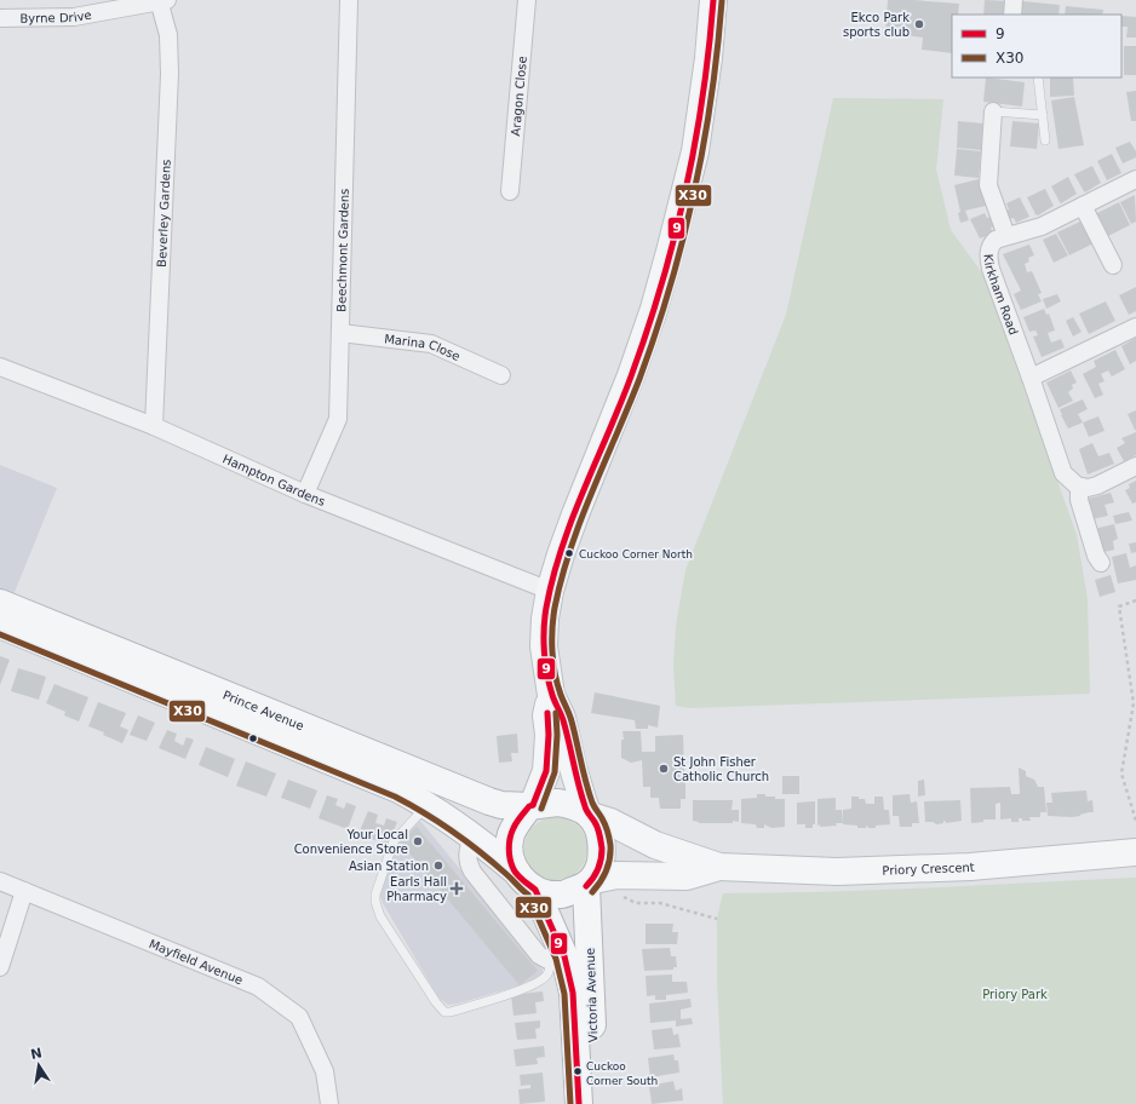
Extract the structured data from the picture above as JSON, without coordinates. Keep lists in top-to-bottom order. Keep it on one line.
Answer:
{"streets":{"main road":["Prince Avenue","Priory Crescent","Victoria Avenue"],"street":["Byrne Drive","Aragon Close","Beverley Gardens","Beechmont Gardens","Kirkham Road","Marina Close","Hampton Gardens","Mayfield Avenue"]},"crossings":[["Byrne Drive","Beverley Gardens"],["Beverley Gardens","Hampton Gardens"],["Beechmont Gardens","Marina Close"],["Beechmont Gardens","Hampton Gardens"],["Prince Avenue","Priory Crescent"],["Prince Avenue","Victoria Avenue"],["Priory Crescent","Victoria Avenue"]],"parks":["Priory Park"],"places":{"other":["Ekco Park sports club","Cuckoo Corner North","St John Fisher Catholic Church","Your Local Convenience Store","Asian Station","Cuckoo Corner South"],"health":["Earls Hall Pharmacy"]},"lines":["transit line 9","transit line X30"],"legend":["9","X30"],"north":"top"}
